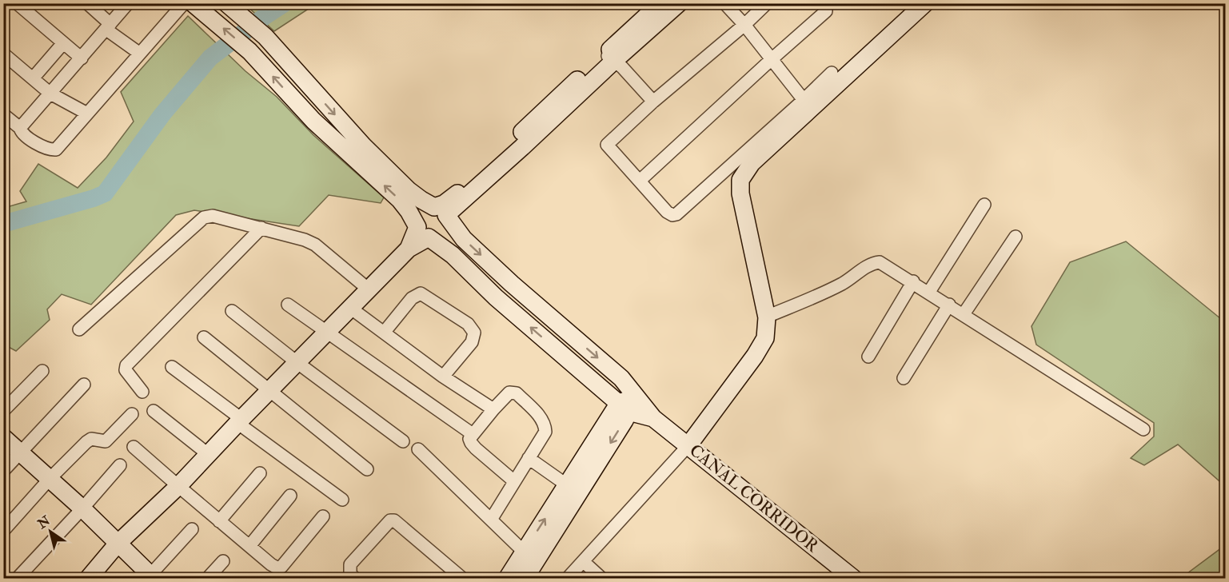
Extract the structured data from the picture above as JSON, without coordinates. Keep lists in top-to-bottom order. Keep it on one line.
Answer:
{"streets":{"street":["CANAL CORRIDOR"]},"north":"top left"}
